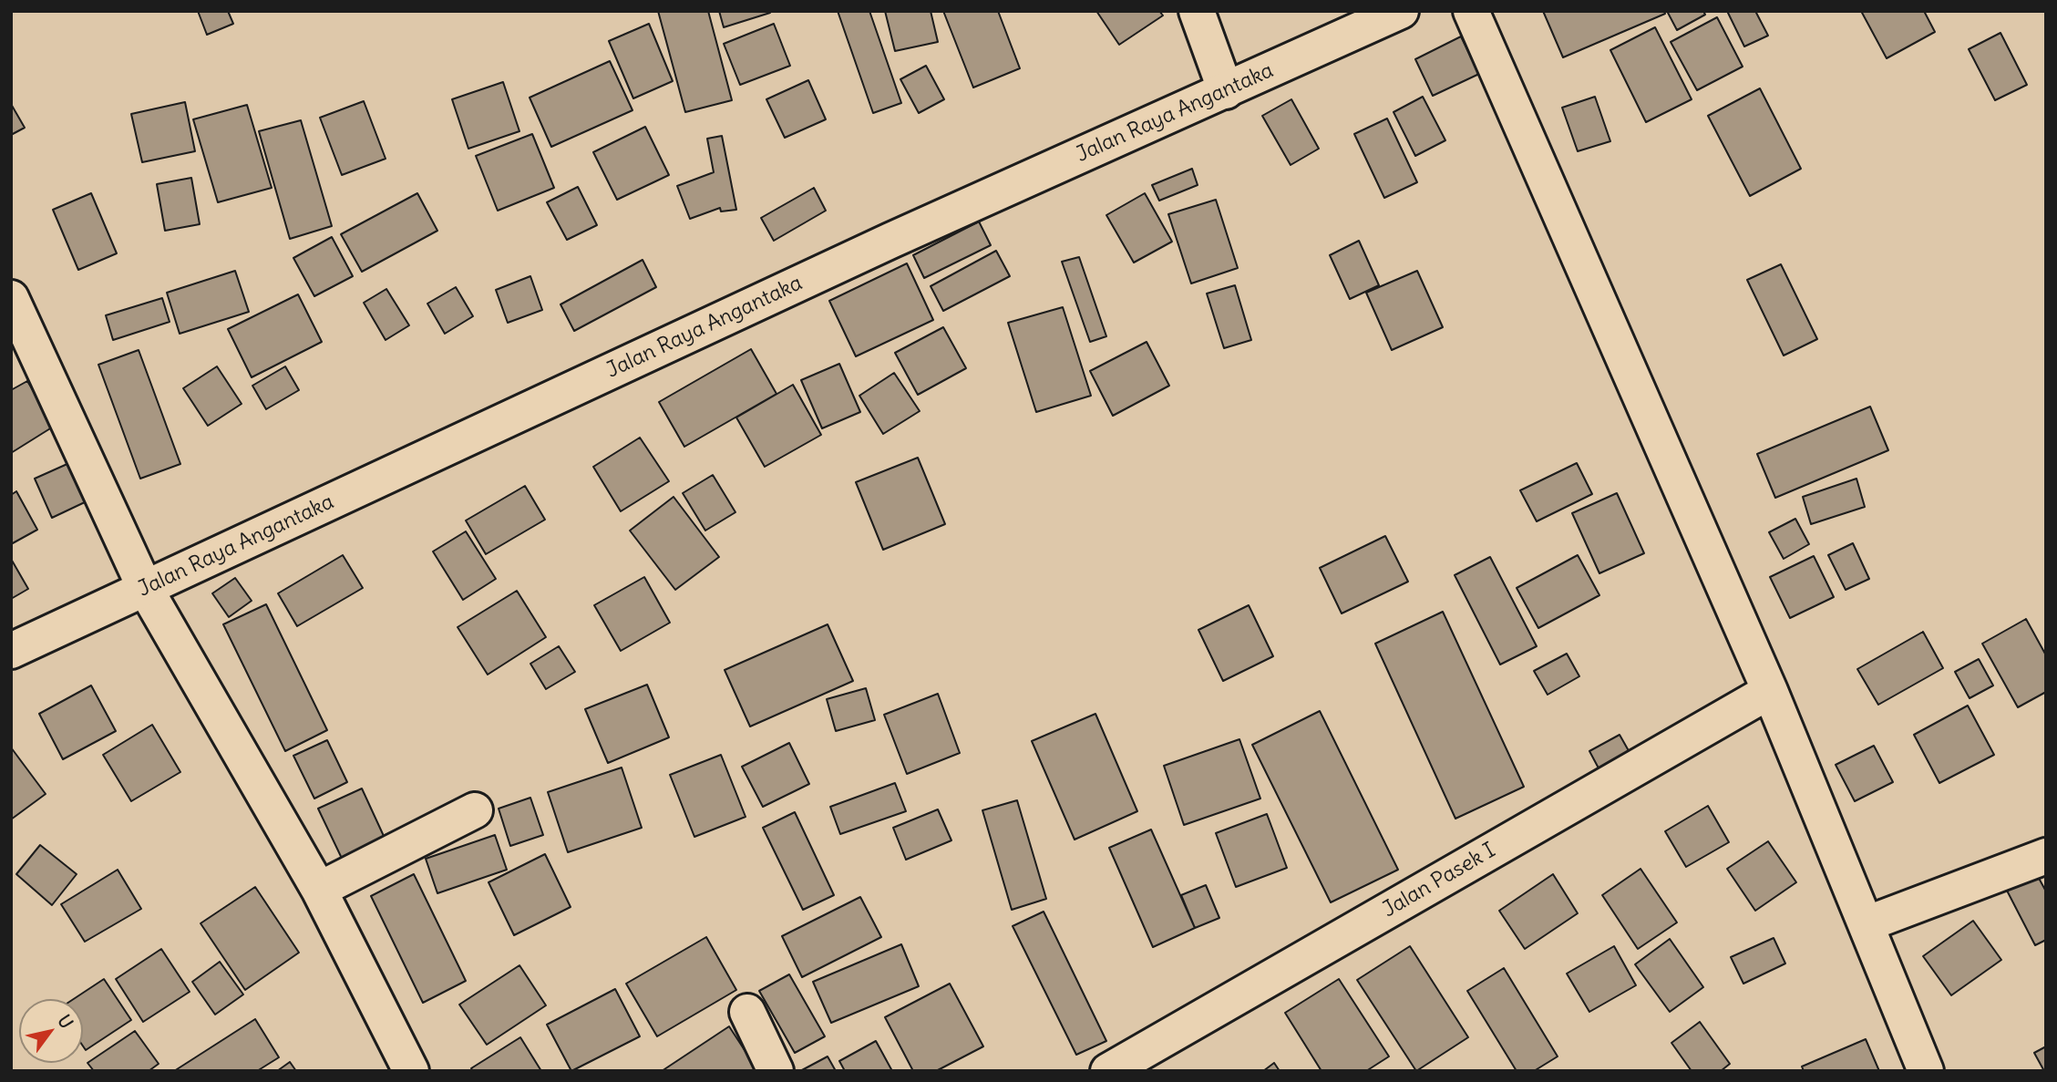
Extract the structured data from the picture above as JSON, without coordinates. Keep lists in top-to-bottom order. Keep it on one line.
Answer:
{"streets":{"street":["Jalan Raya Angantaka","Jalan Pasek I"]},"north":"top right"}
